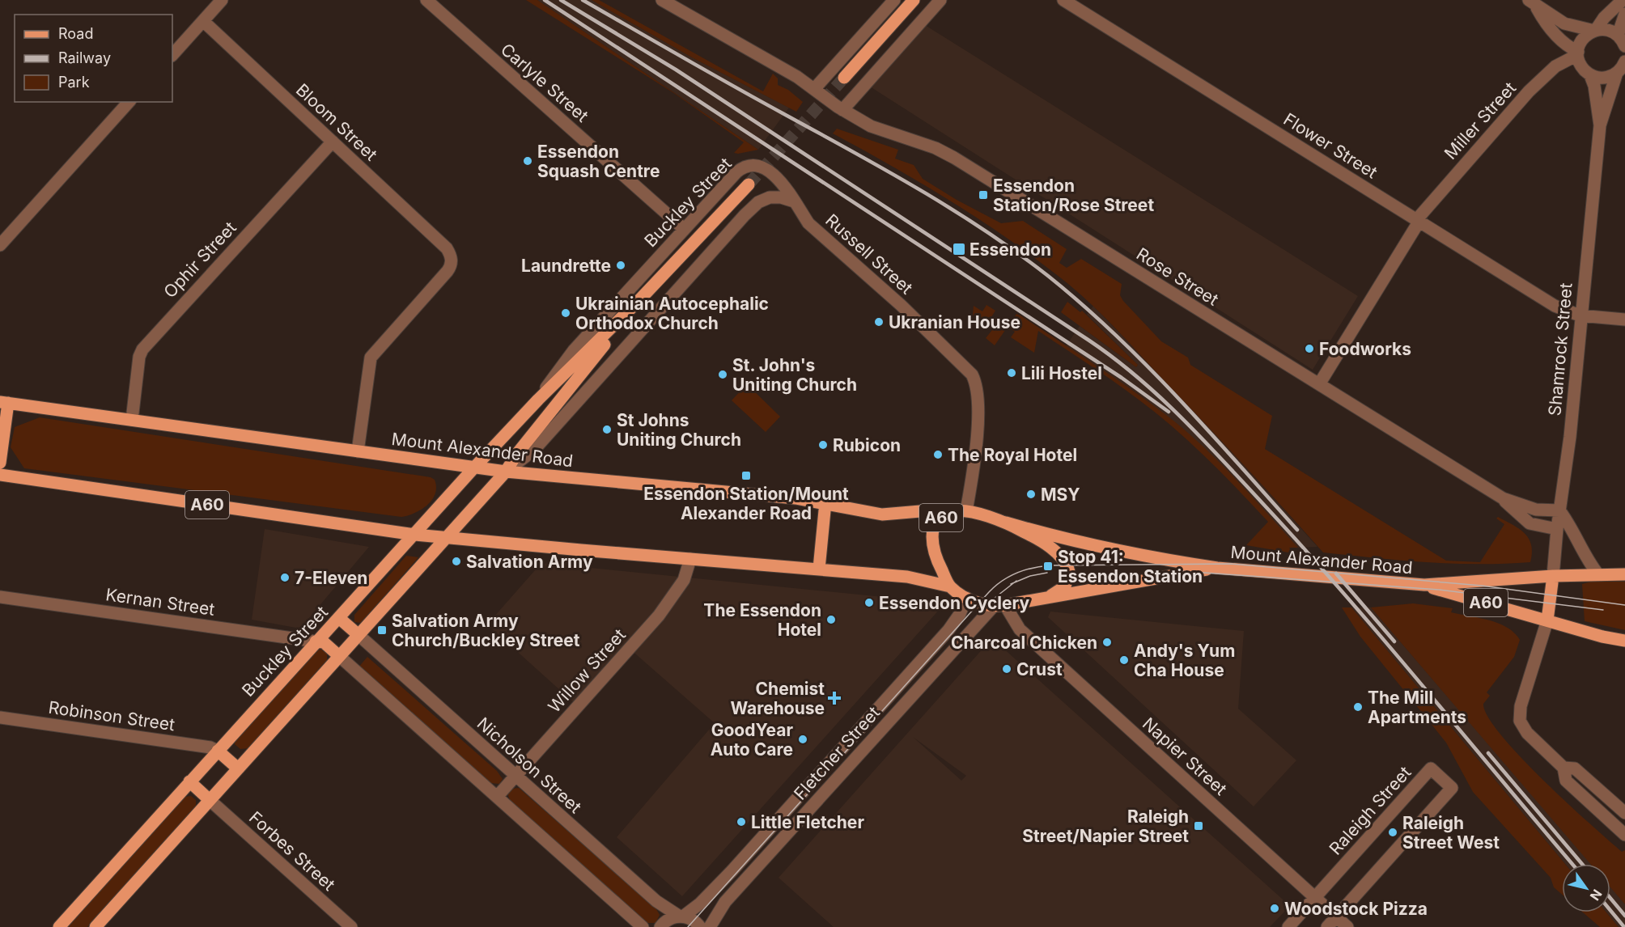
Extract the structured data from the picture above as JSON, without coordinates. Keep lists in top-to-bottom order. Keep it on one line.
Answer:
{"streets":{"main road":["Buckley Street","Mount Alexander Road","A60"],"street":["Carlyle Street","Miller Street","Bloom Street","Flower Street","Russell Street","Ophir Street","Rose Street","Shamrock Street","Kernan Street","Willow Street","Robinson Street","Fletcher Street","Napier Street","Nicholson Street","Raleigh Street","Forbes Street"]},"crossings":[["Carlyle Street","Buckley Street"],["Miller Street","Flower Street"],["Miller Street","Rose Street"],["Miller Street","Shamrock Street"],["Bloom Street","Ophir Street"],["Bloom Street","Mount Alexander Road"],["Flower Street","Shamrock Street"],["Buckley Street","Russell Street"],["Buckley Street","Mount Alexander Road"],["Buckley Street","A60"],["Buckley Street","Kernan Street"],["Buckley Street","Robinson Street"],["Buckley Street","Nicholson Street"],["Buckley Street","Forbes Street"],["Russell Street","Mount Alexander Road"],["Russell Street","A60"],["Ophir Street","Mount Alexander Road"],["Rose Street","Shamrock Street"],["Shamrock Street","Mount Alexander Road"],["Mount Alexander Road","A60"],["A60","Willow Street"],["A60","Fletcher Street"],["A60","Napier Street"],["Willow Street","Nicholson Street"],["Fletcher Street","Napier Street"],["Fletcher Street","Nicholson Street"],["Napier Street","Raleigh Street"]],"places":{"other":["Essendon Squash Centre","Laundrette","Ukrainian Autocephalic Orthodox Church","Ukranian House","Foodworks","Lili Hostel","St. John's Uniting Church","St Johns Uniting Church","Rubicon","The Royal Hotel","MSY","Salvation Army","7-Eleven","Essendon Cyclery","The Essendon Hotel","Charcoal Chicken","Andy's Yum Cha House","Crust","The Mill Apartments","GoodYear Auto Care","Little Fletcher","Raleigh Street West","Woodstock Pizza"],"transit":["Essendon Station/Rose Street","Essendon","Essendon Station/Mount Alexander Road","Stop 41: Essendon Station","Salvation Army Church/Buckley Street","Raleigh Street/Napier Street"],"health":["Chemist Warehouse"]},"legend":["Road","Railway","Park"],"north":"bottom right"}
